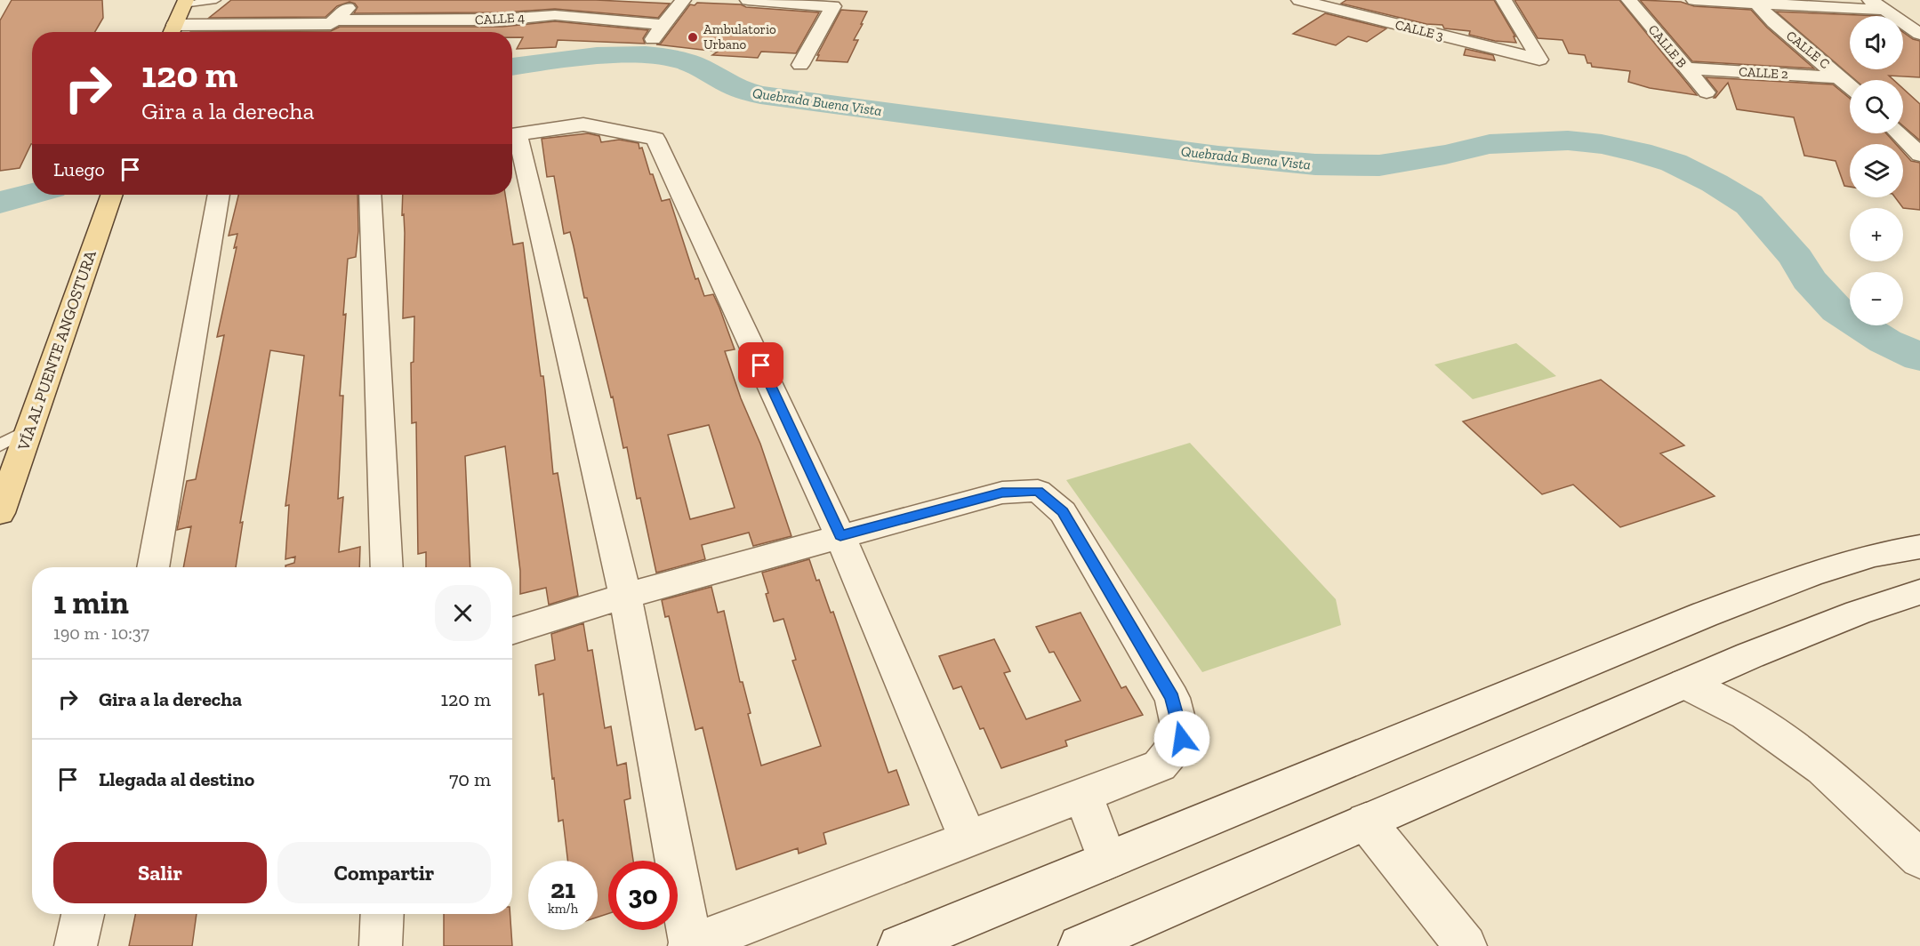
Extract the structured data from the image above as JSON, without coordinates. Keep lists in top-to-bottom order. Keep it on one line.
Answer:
{"streets":{"main road":["VÍA AL PUENTE ANGOSTURA"],"street":["CALLE 4","CALLE 3","CALLE B","CALLE C","CALLE 2"]},"crossings":[["CALLE B","CALLE 2"],["CALLE C","CALLE 2"]],"water":["Quebrada Buena Vista"],"places":["Ambulatorio Urbano"],"page":{"map_buttons":["+","−"],"turn":["120 m","Gira a la derecha"],"then":"Luego","heading":["1 min","190 m · 10:37"],"list":[{"name":"Gira a la derecha","value":"120 m"},{"name":"Llegada al destino","value":"70 m"}],"buttons":["Salir","Compartir"],"speed":"21 km/h","limit":"30"}}
